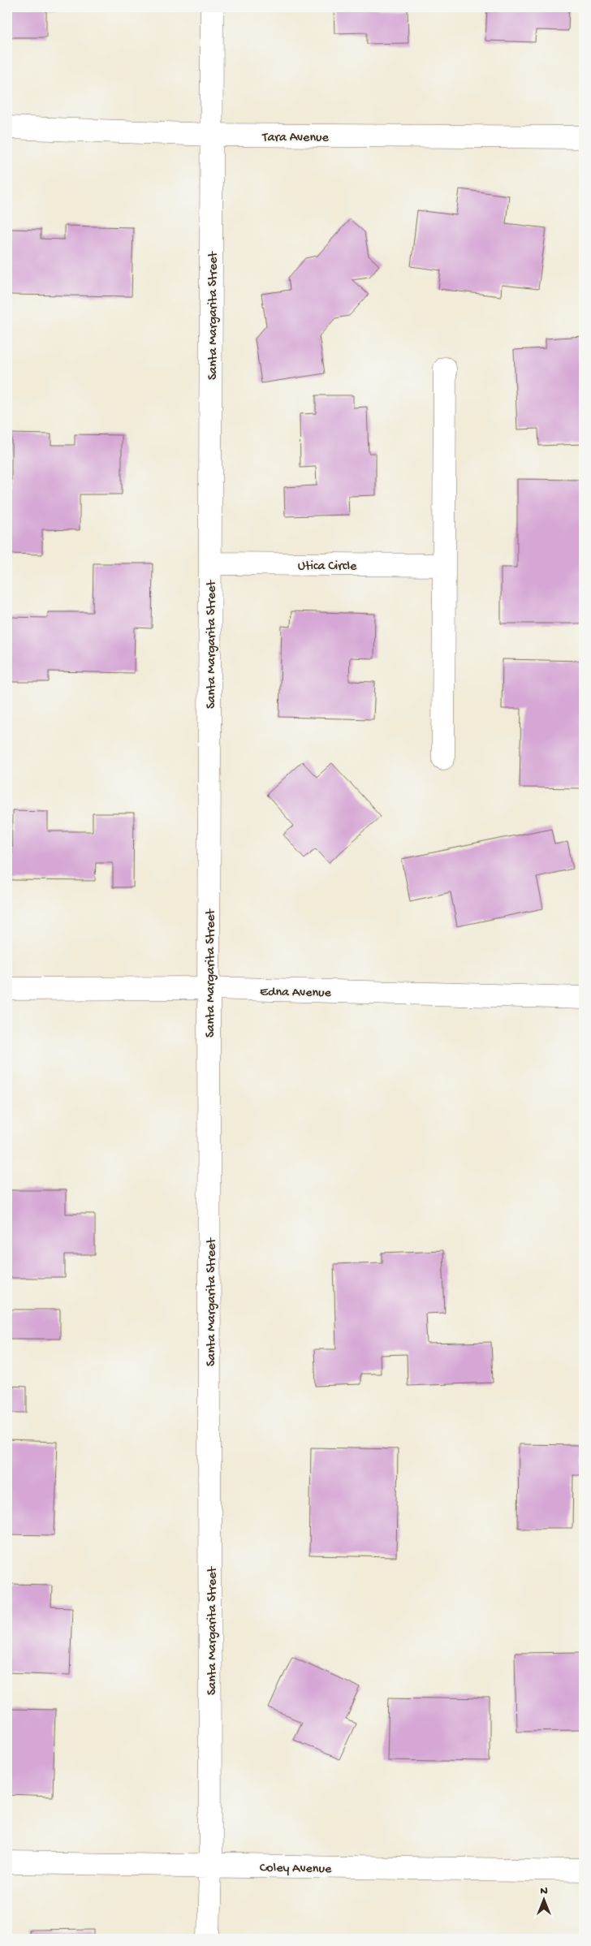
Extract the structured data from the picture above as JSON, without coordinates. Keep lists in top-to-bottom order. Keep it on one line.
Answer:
{"streets":{"street":["Tara Avenue","Santa Margarita Street","Utica Circle","Edna Avenue","Coley Avenue"]},"crossings":[["Tara Avenue","Santa Margarita Street"],["Santa Margarita Street","Utica Circle"],["Santa Margarita Street","Edna Avenue"],["Santa Margarita Street","Coley Avenue"]],"north":"top"}
